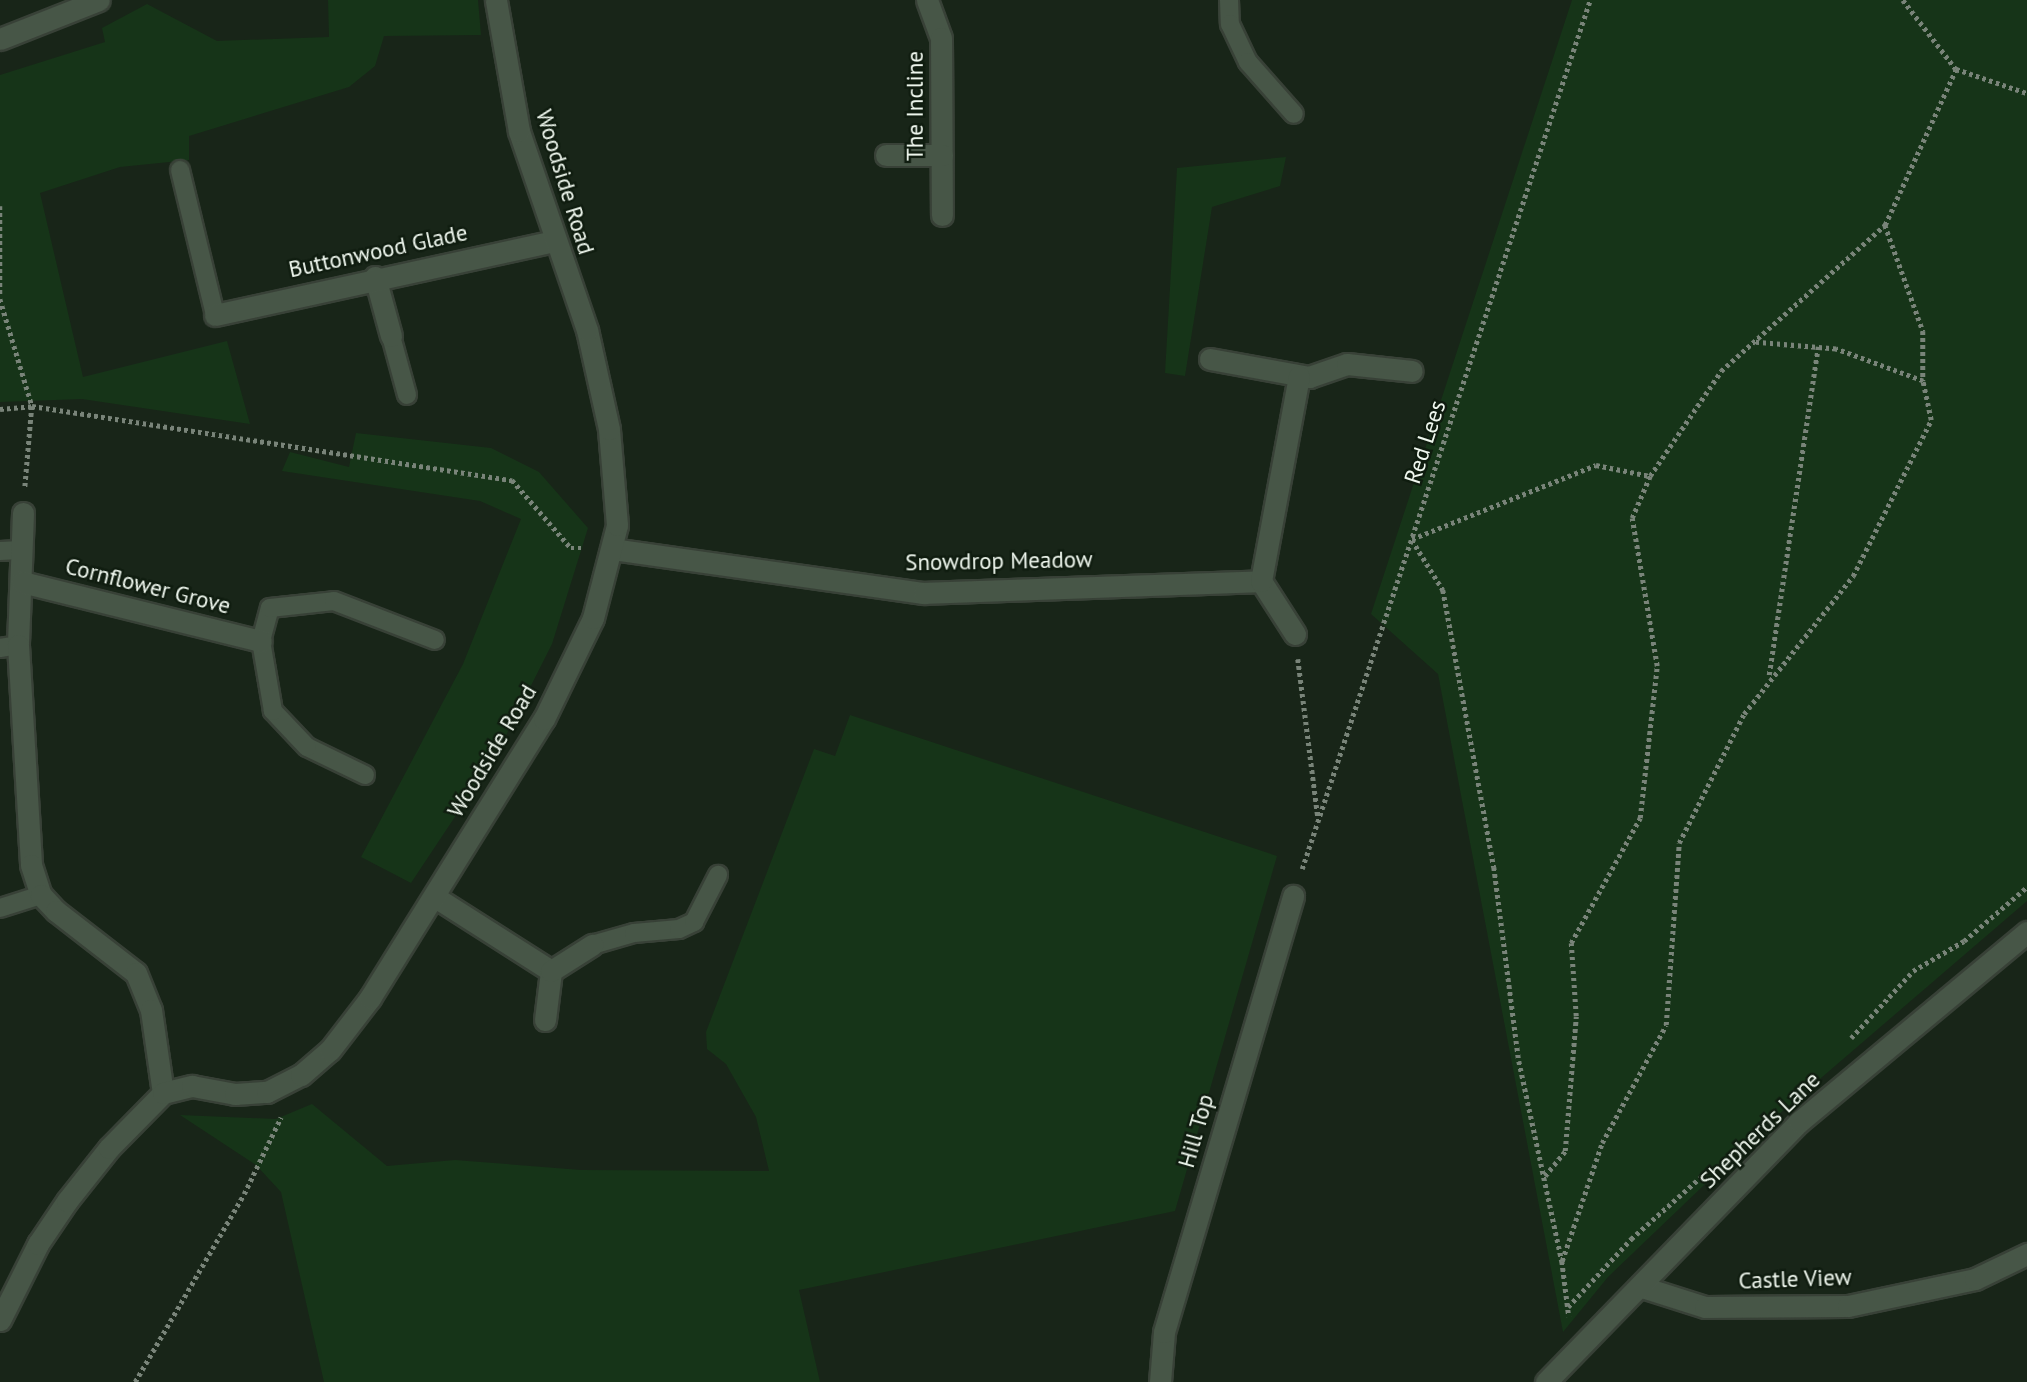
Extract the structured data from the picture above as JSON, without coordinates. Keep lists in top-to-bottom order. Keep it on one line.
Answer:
{"streets":{"street":["The Incline","Woodside Road","Buttonwood Glade","Snowdrop Meadow","Cornflower Grove","Shepherds Lane","Hill Top","Castle View"],"path":["Red Lees"]},"crossings":[["Woodside Road","Buttonwood Glade"],["Woodside Road","Snowdrop Meadow"],["Red Lees","Hill Top"],["Shepherds Lane","Castle View"]]}
